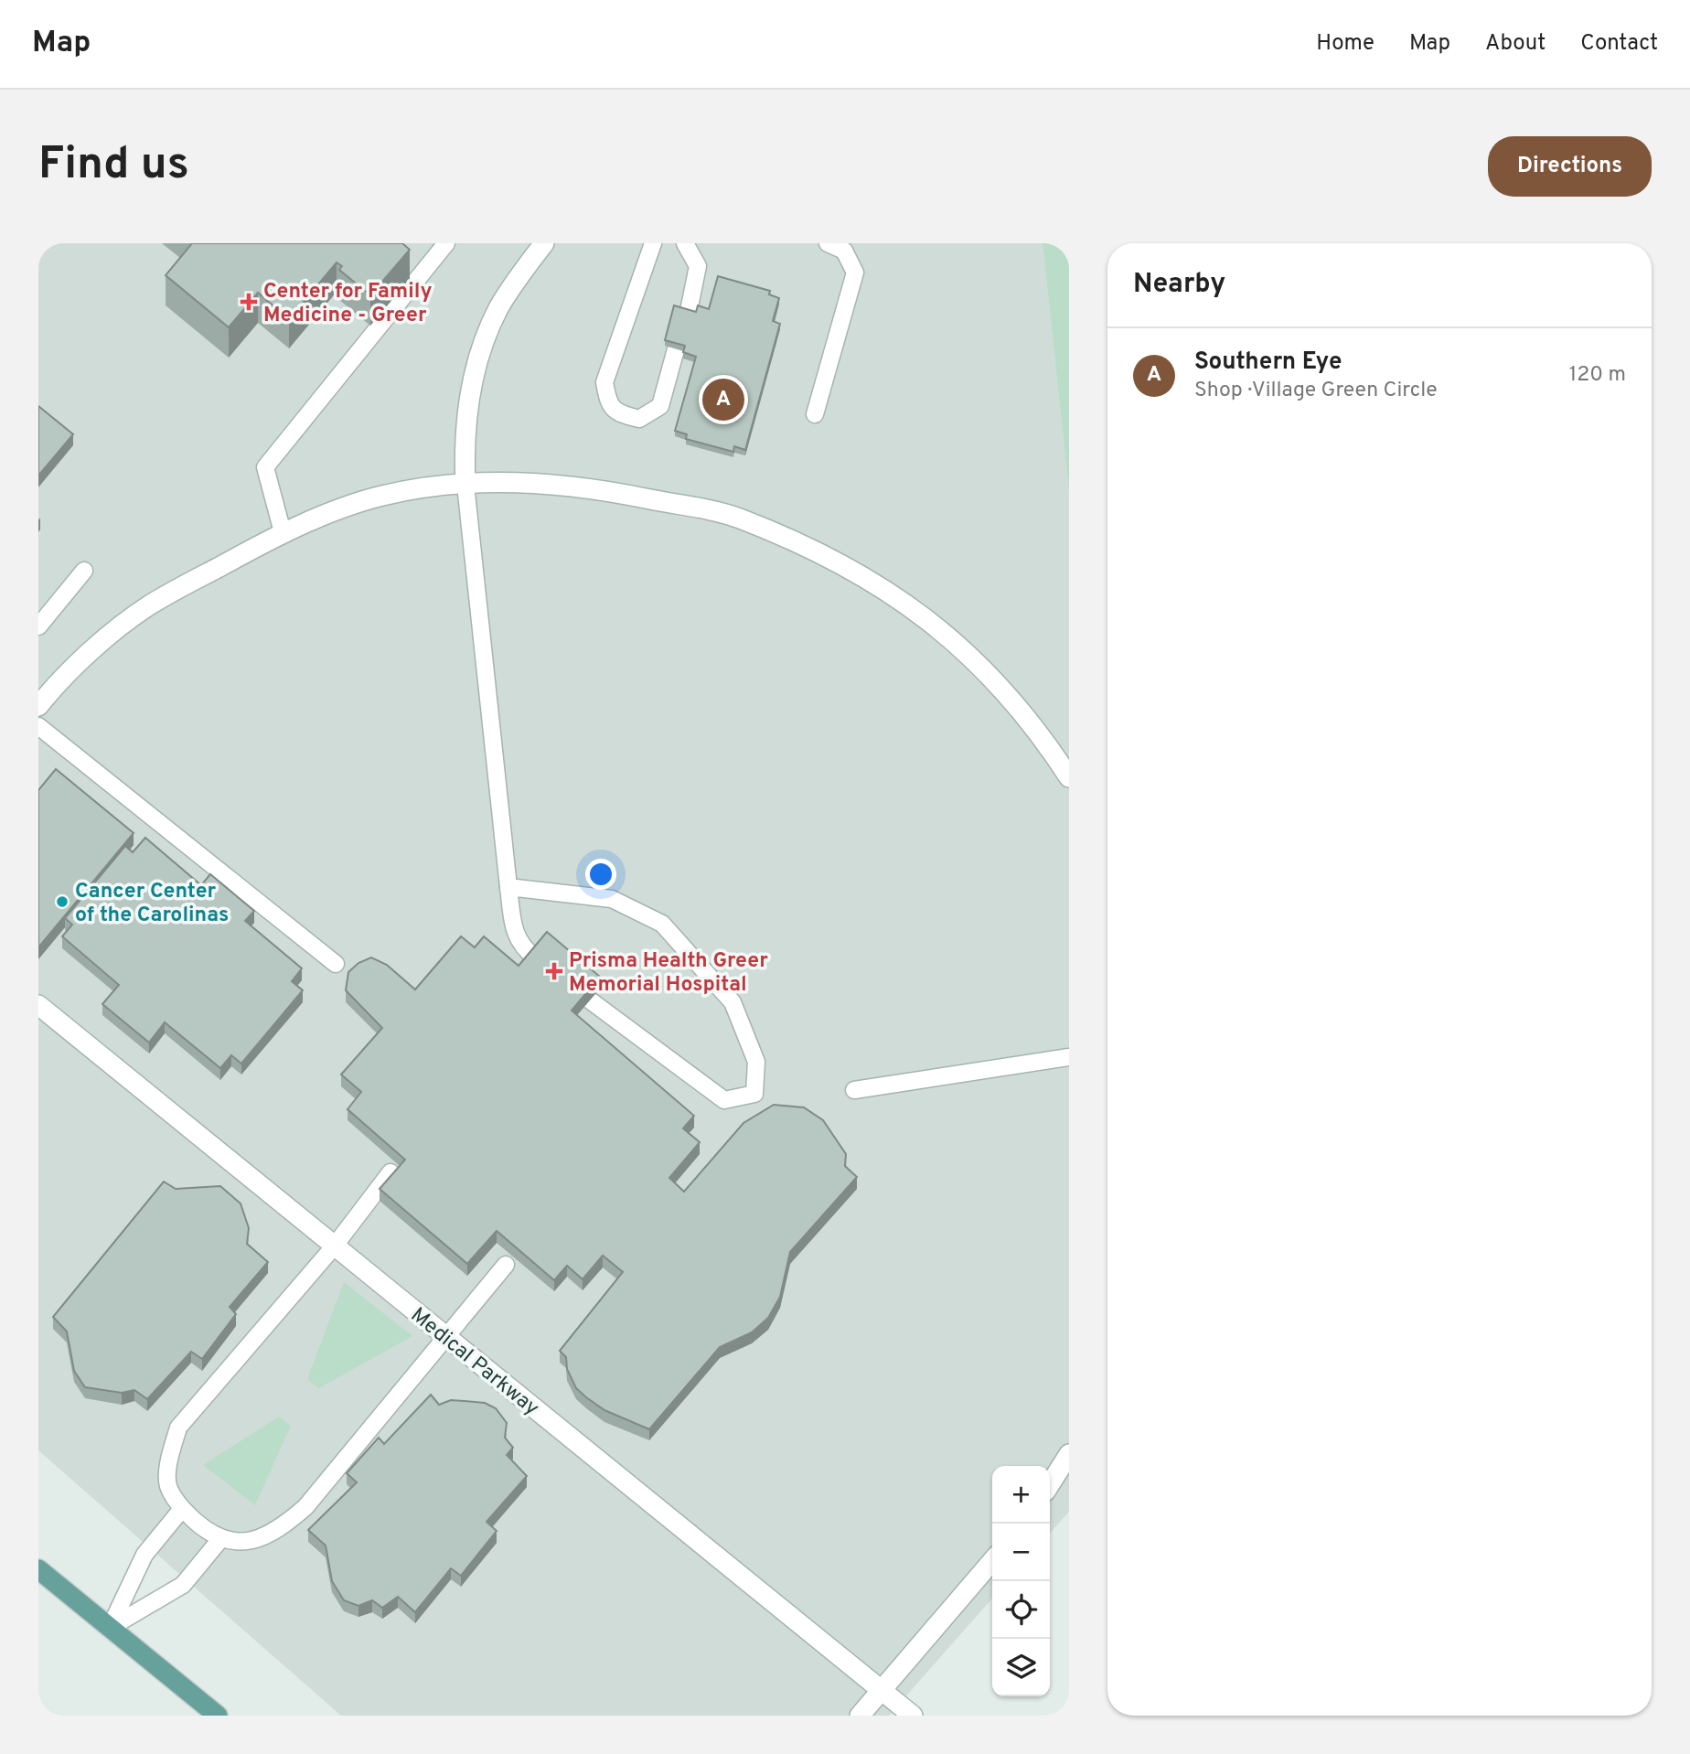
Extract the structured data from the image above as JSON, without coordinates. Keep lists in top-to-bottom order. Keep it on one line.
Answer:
{"streets":{"street":["Medical Parkway"]},"places":{"health":["Center for Family Medicine - Greer","Prisma Health Greer Memorial Hospital"],"other":["Cancer Center of the Carolinas"]},"page":{"header":"Map","nav":["Home","Map","About","Contact"],"buttons":"Directions","title":"Find us","heading":"Nearby","list":[{"mark":"A","name":"Southern Eye","note":"Shop · Village Green Circle","value":"120 m"}],"pins":"A","map_buttons":["+","−"]}}
